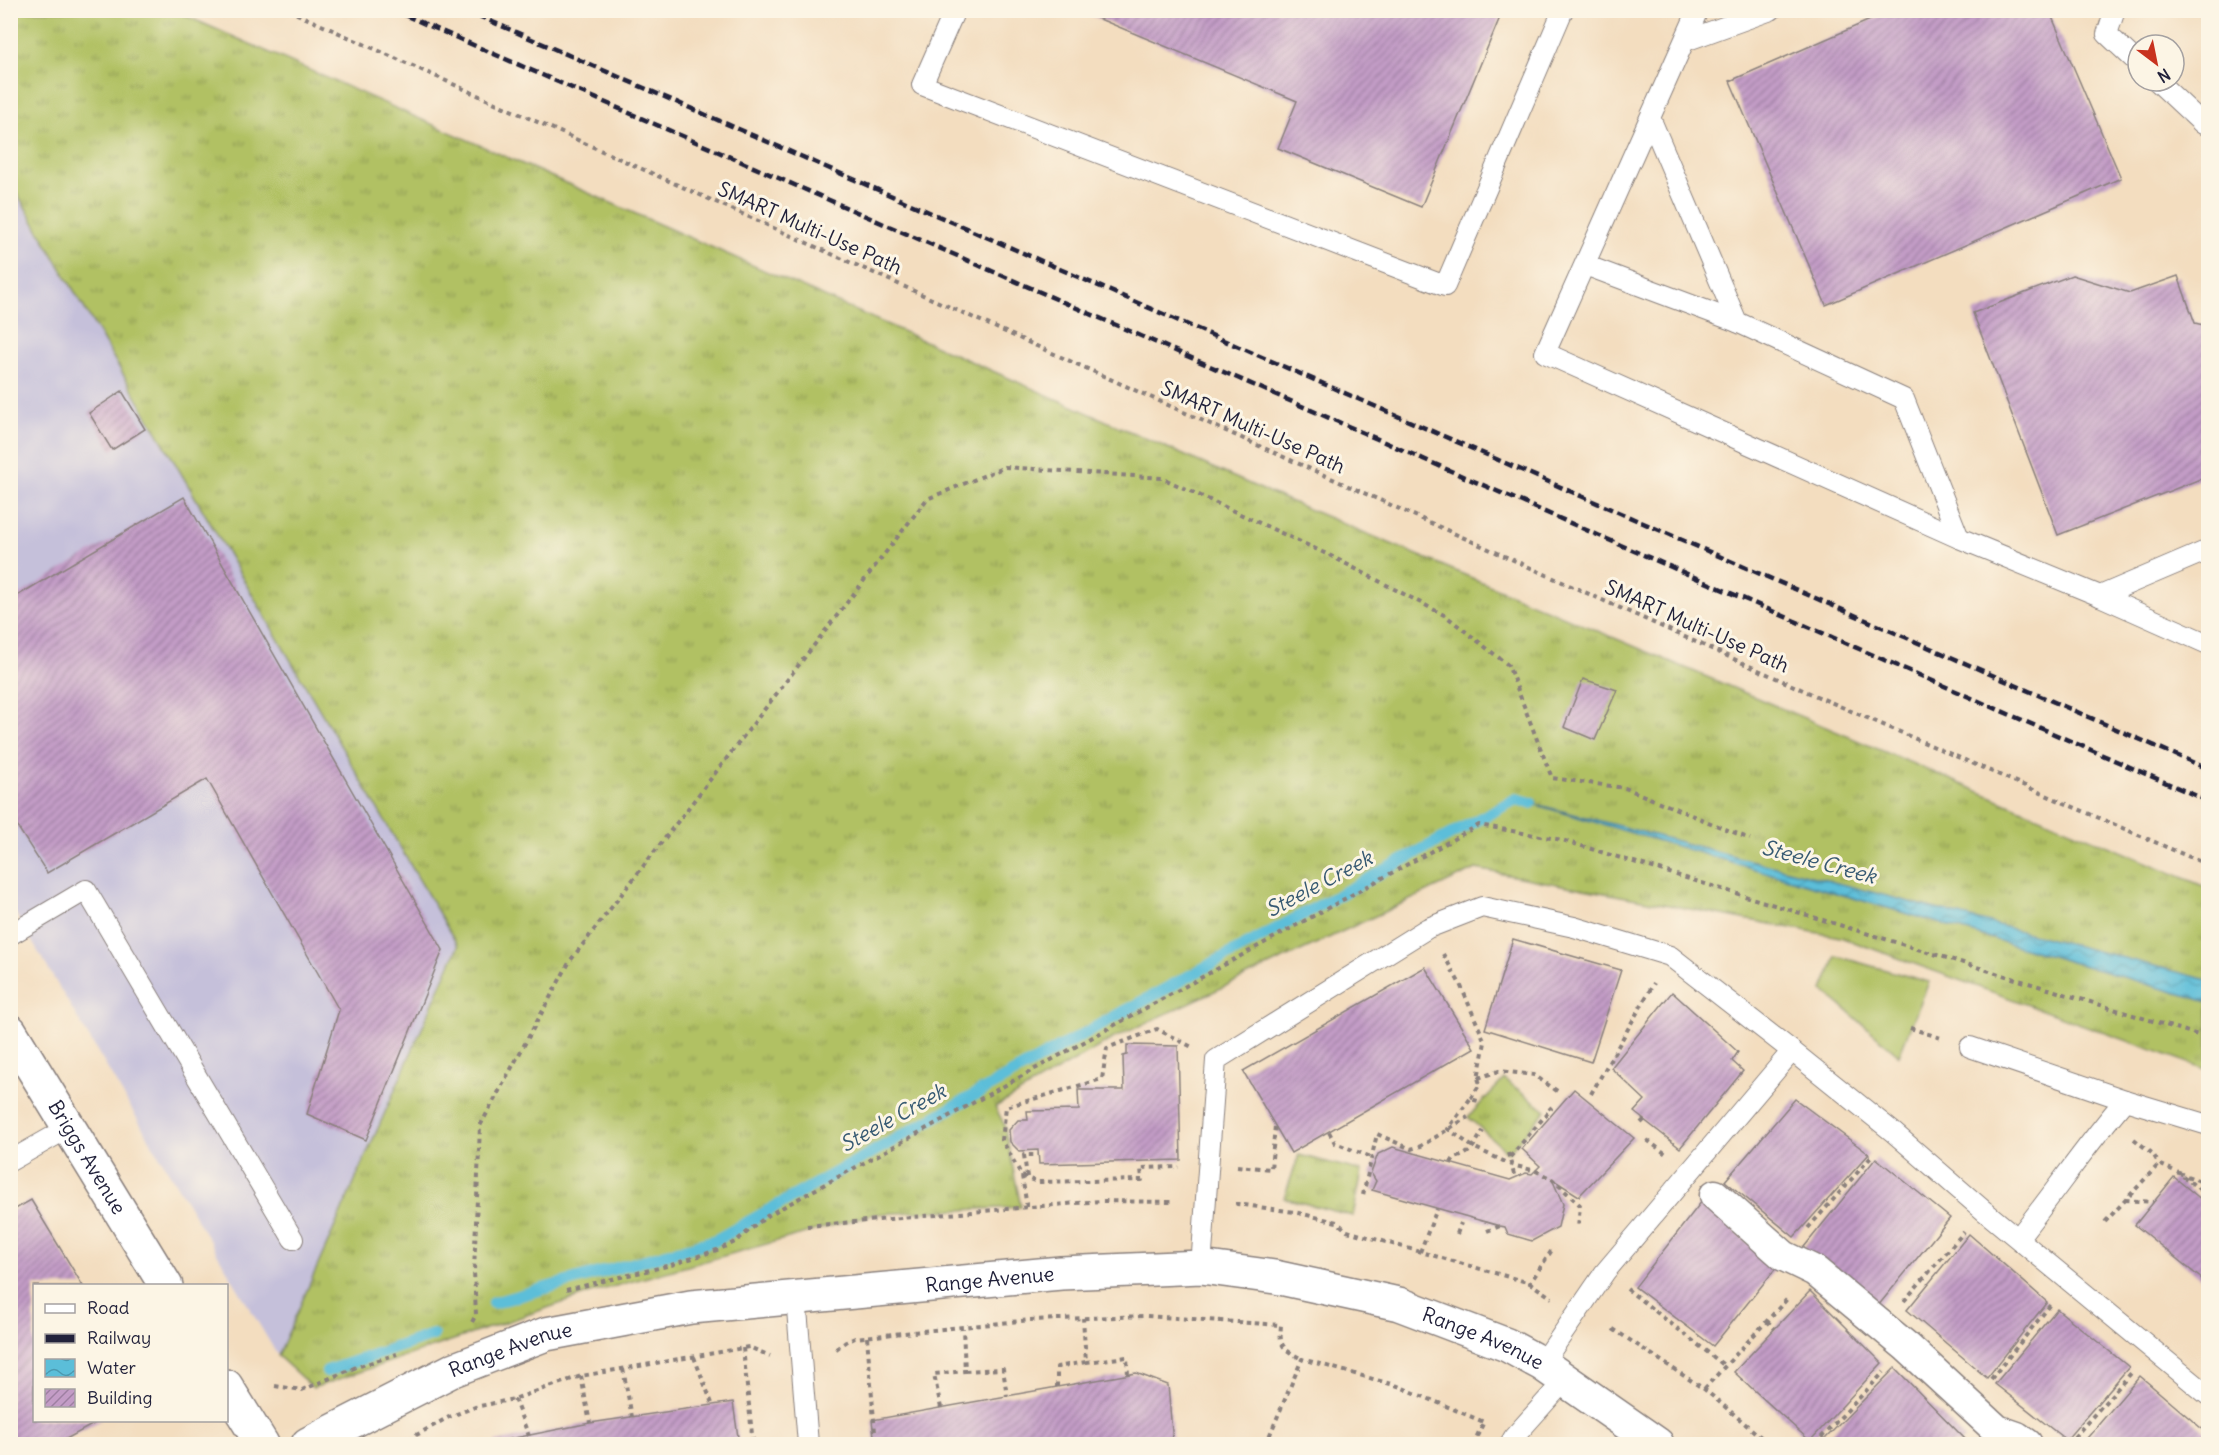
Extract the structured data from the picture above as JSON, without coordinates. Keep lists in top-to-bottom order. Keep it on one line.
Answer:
{"streets":{"street":["Briggs Avenue","Range Avenue"],"path":["SMART Multi-Use Path"]},"water":["Steele Creek"],"legend":["Road","Railway","Water","Building"],"north":"bottom right"}
